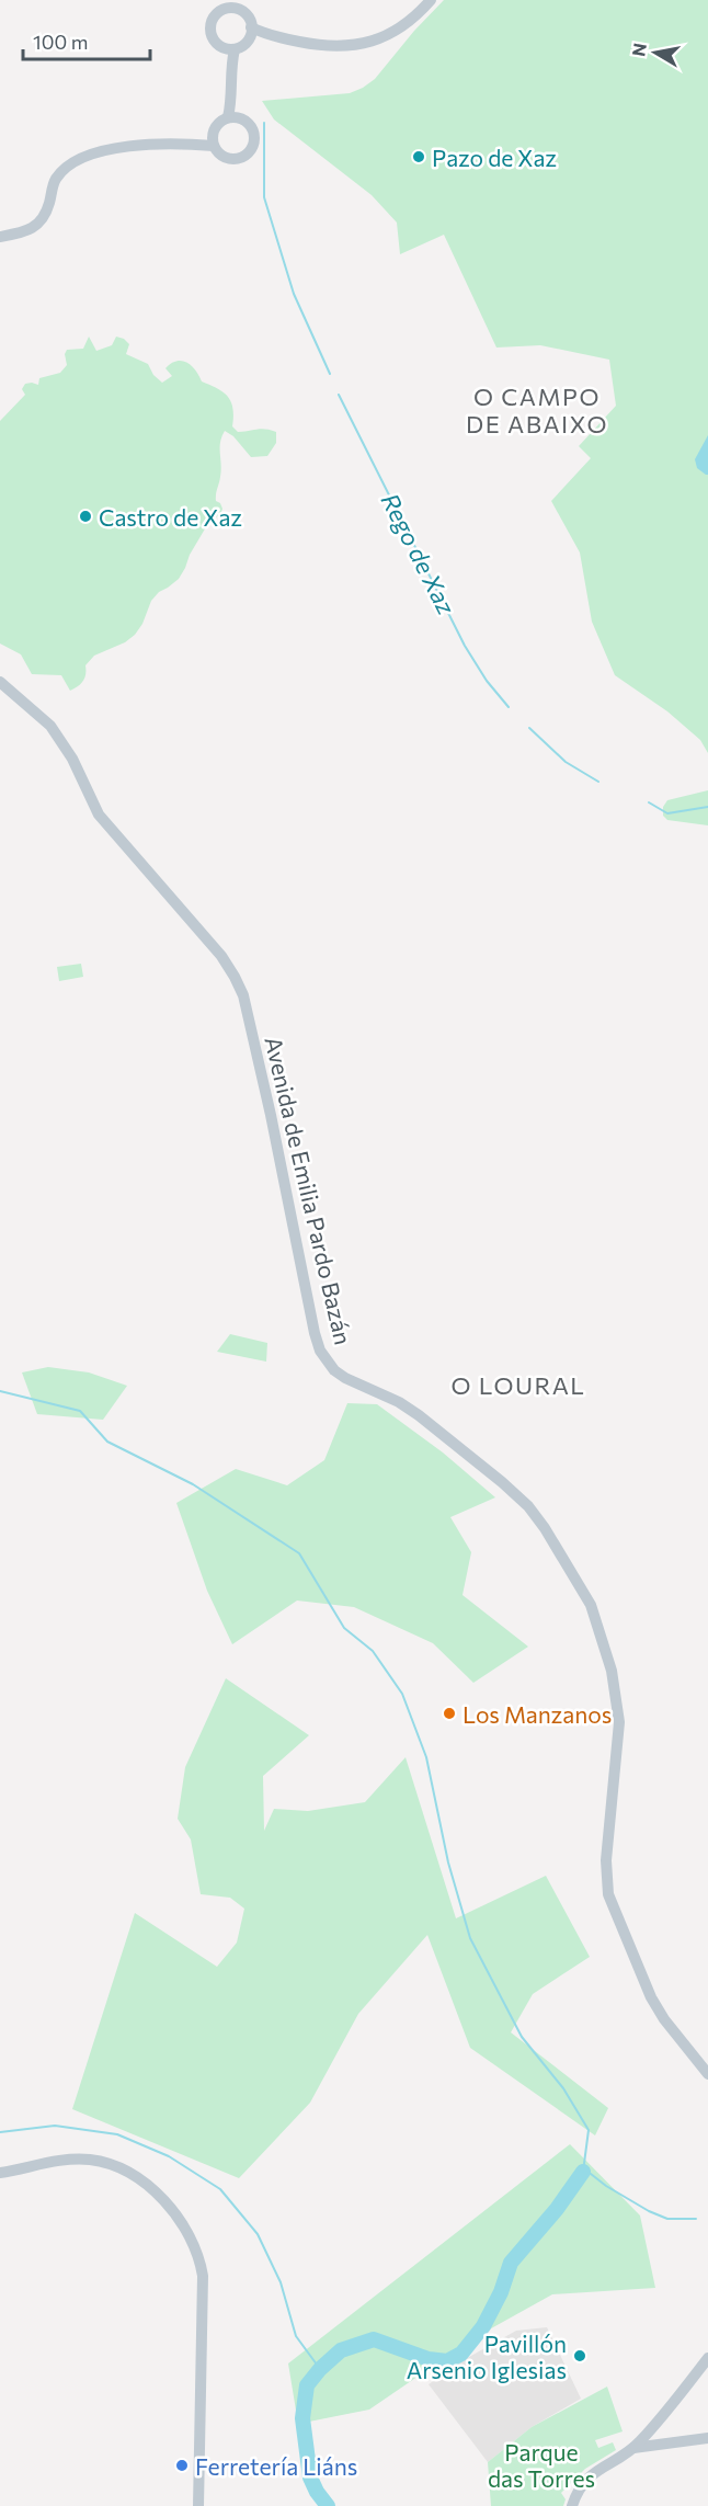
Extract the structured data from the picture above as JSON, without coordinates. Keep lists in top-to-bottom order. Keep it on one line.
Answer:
{"streets":{"street":["Avenida de Emilia Pardo Bazán"]},"districts":["O CAMPO DE ABAIXO","O LOURAL"],"water":["Rego de Xaz"],"parks":["Parque das Torres"],"places":["Pazo de Xaz","Castro de Xaz","Los Manzanos","Pavillón Arsenio Iglesias","Ferretería Liáns"],"scale_bar":"100 m","north":"left"}
